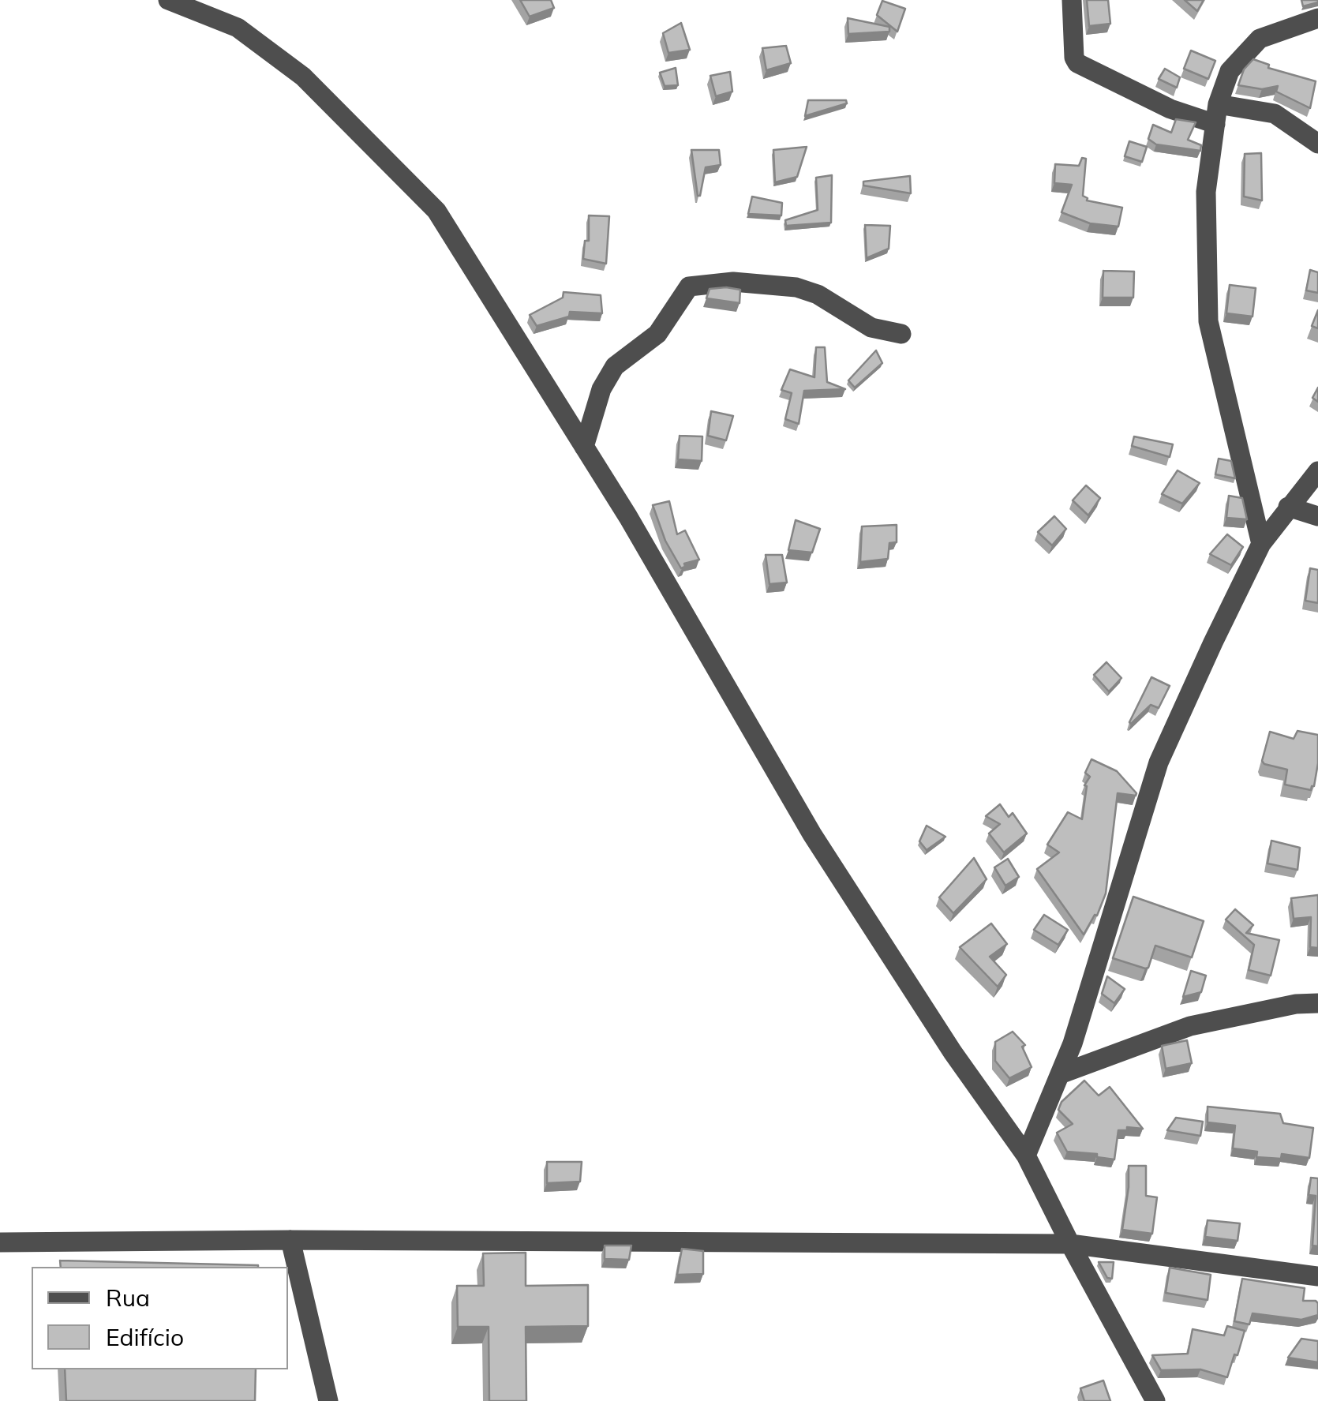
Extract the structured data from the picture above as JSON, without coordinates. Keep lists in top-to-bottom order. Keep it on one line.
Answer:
{"legend":["Rua","Edifício"]}
